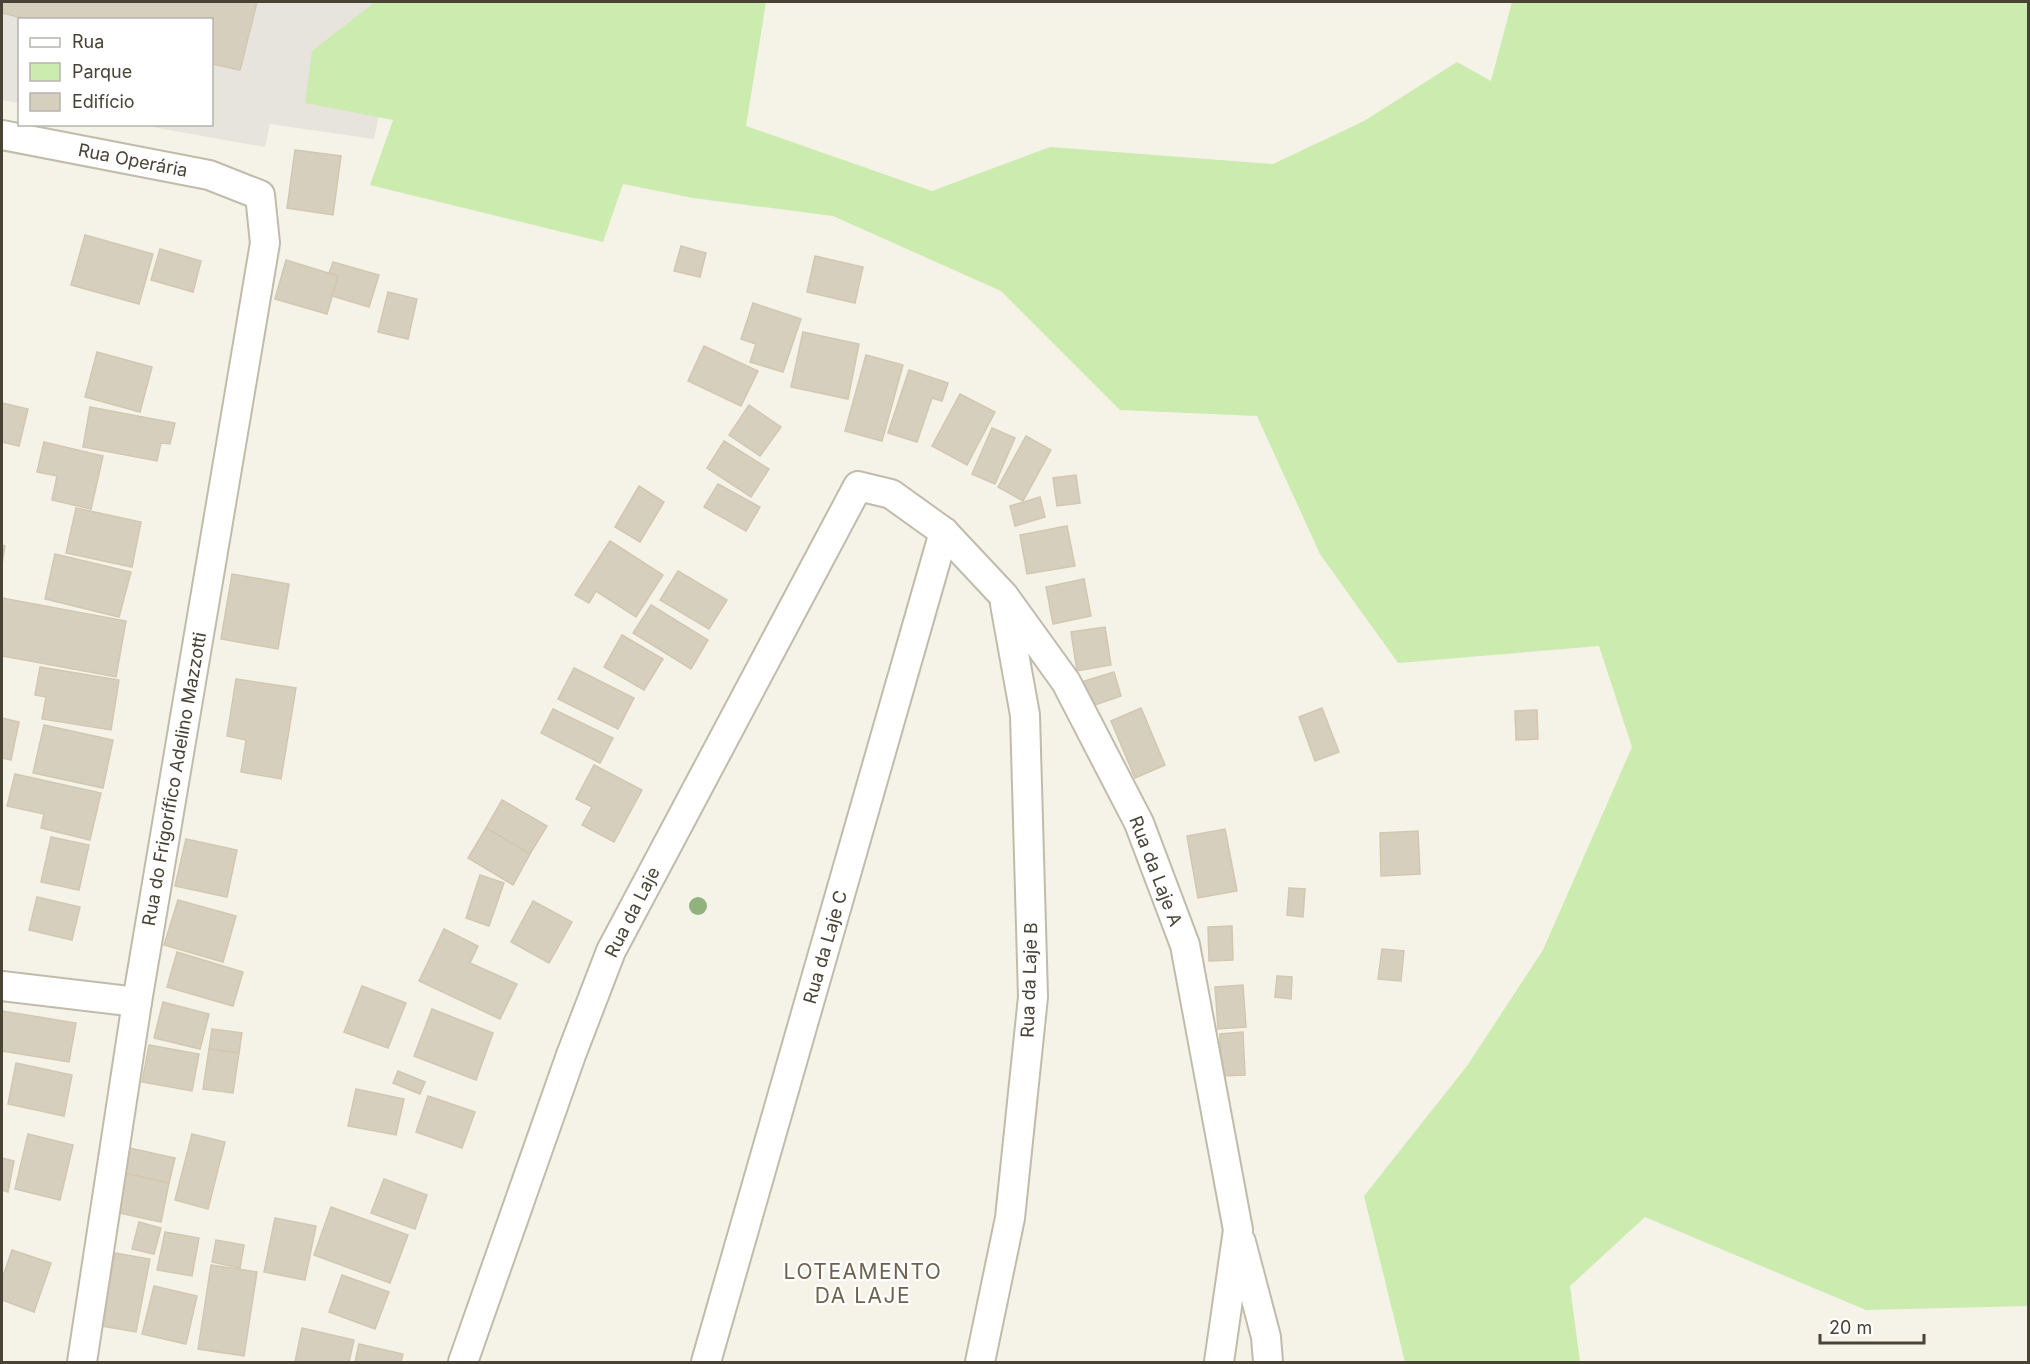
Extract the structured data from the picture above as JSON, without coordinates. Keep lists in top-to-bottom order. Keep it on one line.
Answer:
{"streets":{"street":["Rua Operária","Rua do Frigorífico Adelino Mazzotti","Rua da Laje A","Rua da Laje","Rua da Laje C","Rua da Laje B"]},"crossings":[["Rua Operária","Rua do Frigorífico Adelino Mazzotti"],["Rua da Laje A","Rua da Laje"],["Rua da Laje A","Rua da Laje C"],["Rua da Laje A","Rua da Laje B"]],"districts":["LOTEAMENTO DA LAJE"],"legend":["Rua","Parque","Edifício"],"scale_bar":"20 m"}
